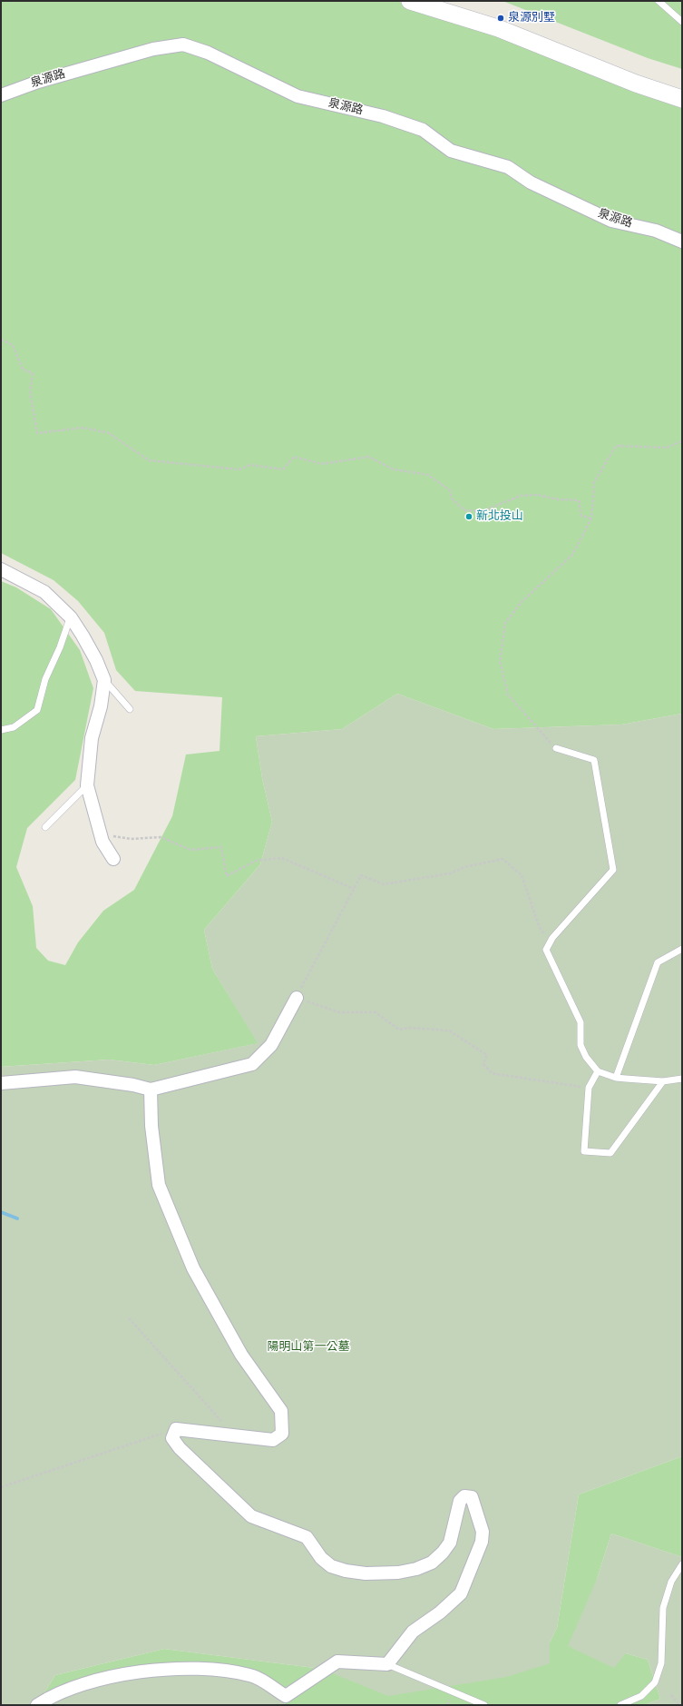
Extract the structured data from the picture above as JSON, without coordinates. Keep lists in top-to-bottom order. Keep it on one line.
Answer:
{"streets":{"street":["泉源路"]},"parks":["陽明山第一公墓"],"places":["泉源別墅","新北投山"]}
